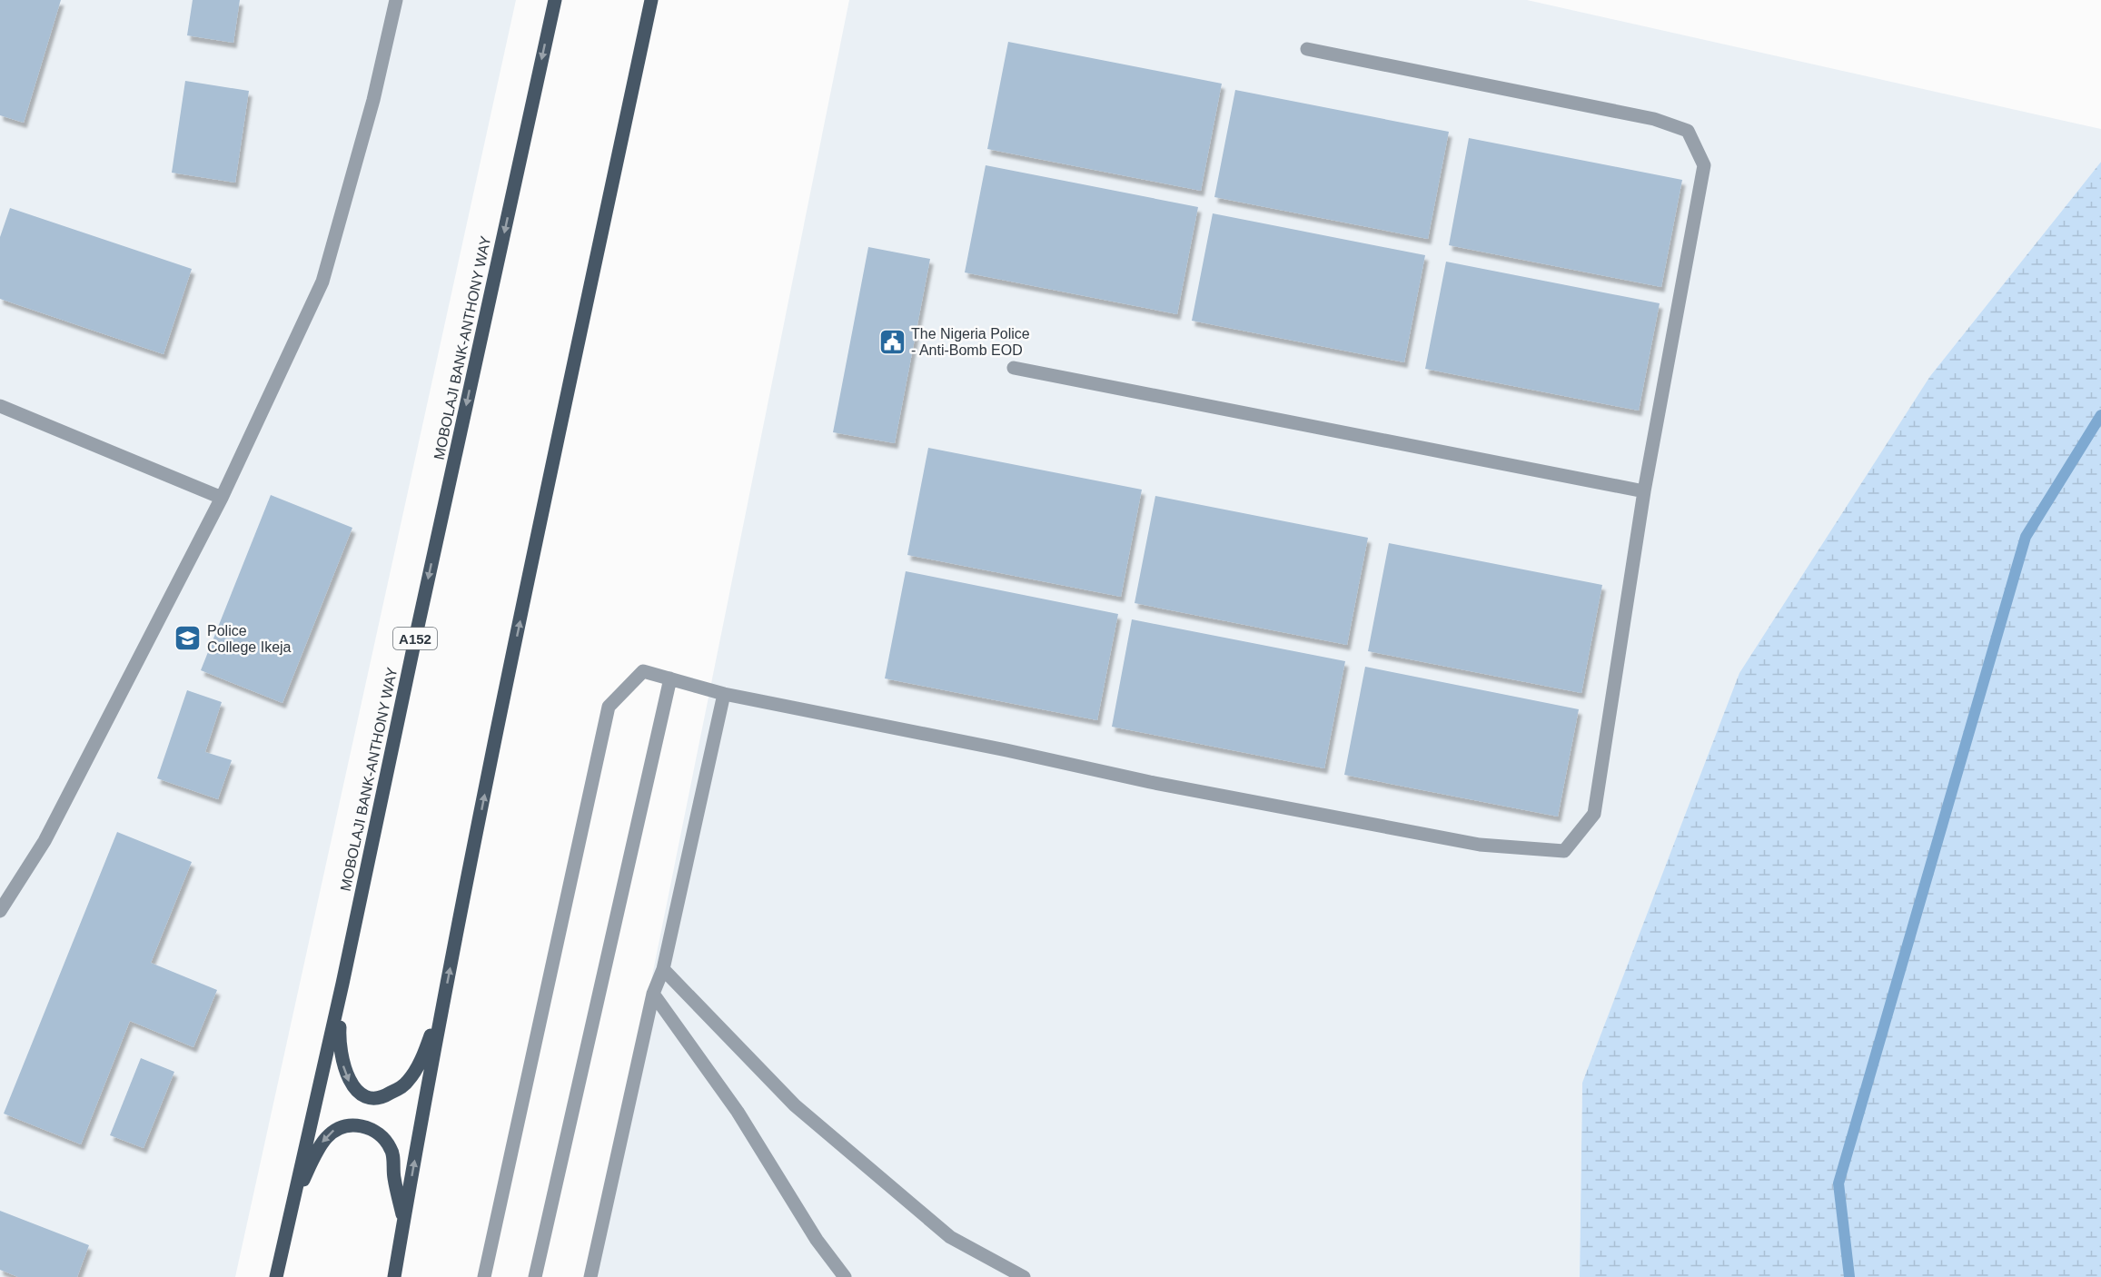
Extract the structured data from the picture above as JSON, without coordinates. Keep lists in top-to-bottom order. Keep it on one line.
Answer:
{"streets":{"main road":["MOBOLAJI BANK-ANTHONY WAY","A152"]},"places":{"public building":["The Nigeria Police - Anti-Bomb EOD"],"school or university":["Police College Ikeja"]}}
